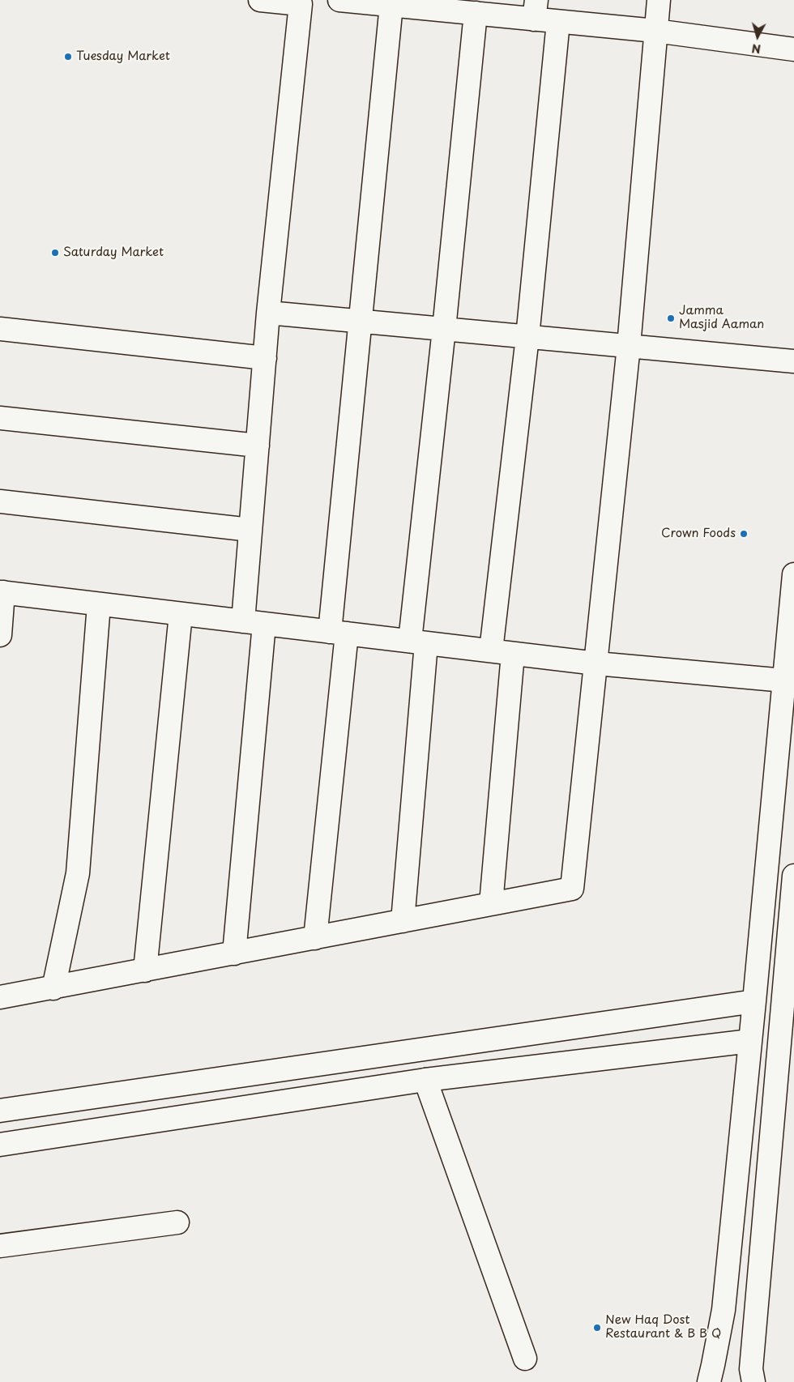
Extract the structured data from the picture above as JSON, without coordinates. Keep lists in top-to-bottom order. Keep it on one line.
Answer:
{"places":["Tuesday Market","Saturday Market","Jamma Masjid Aaman","Crown Foods","New Haq Dost Restaurant & B B Q"],"north":"bottom"}
